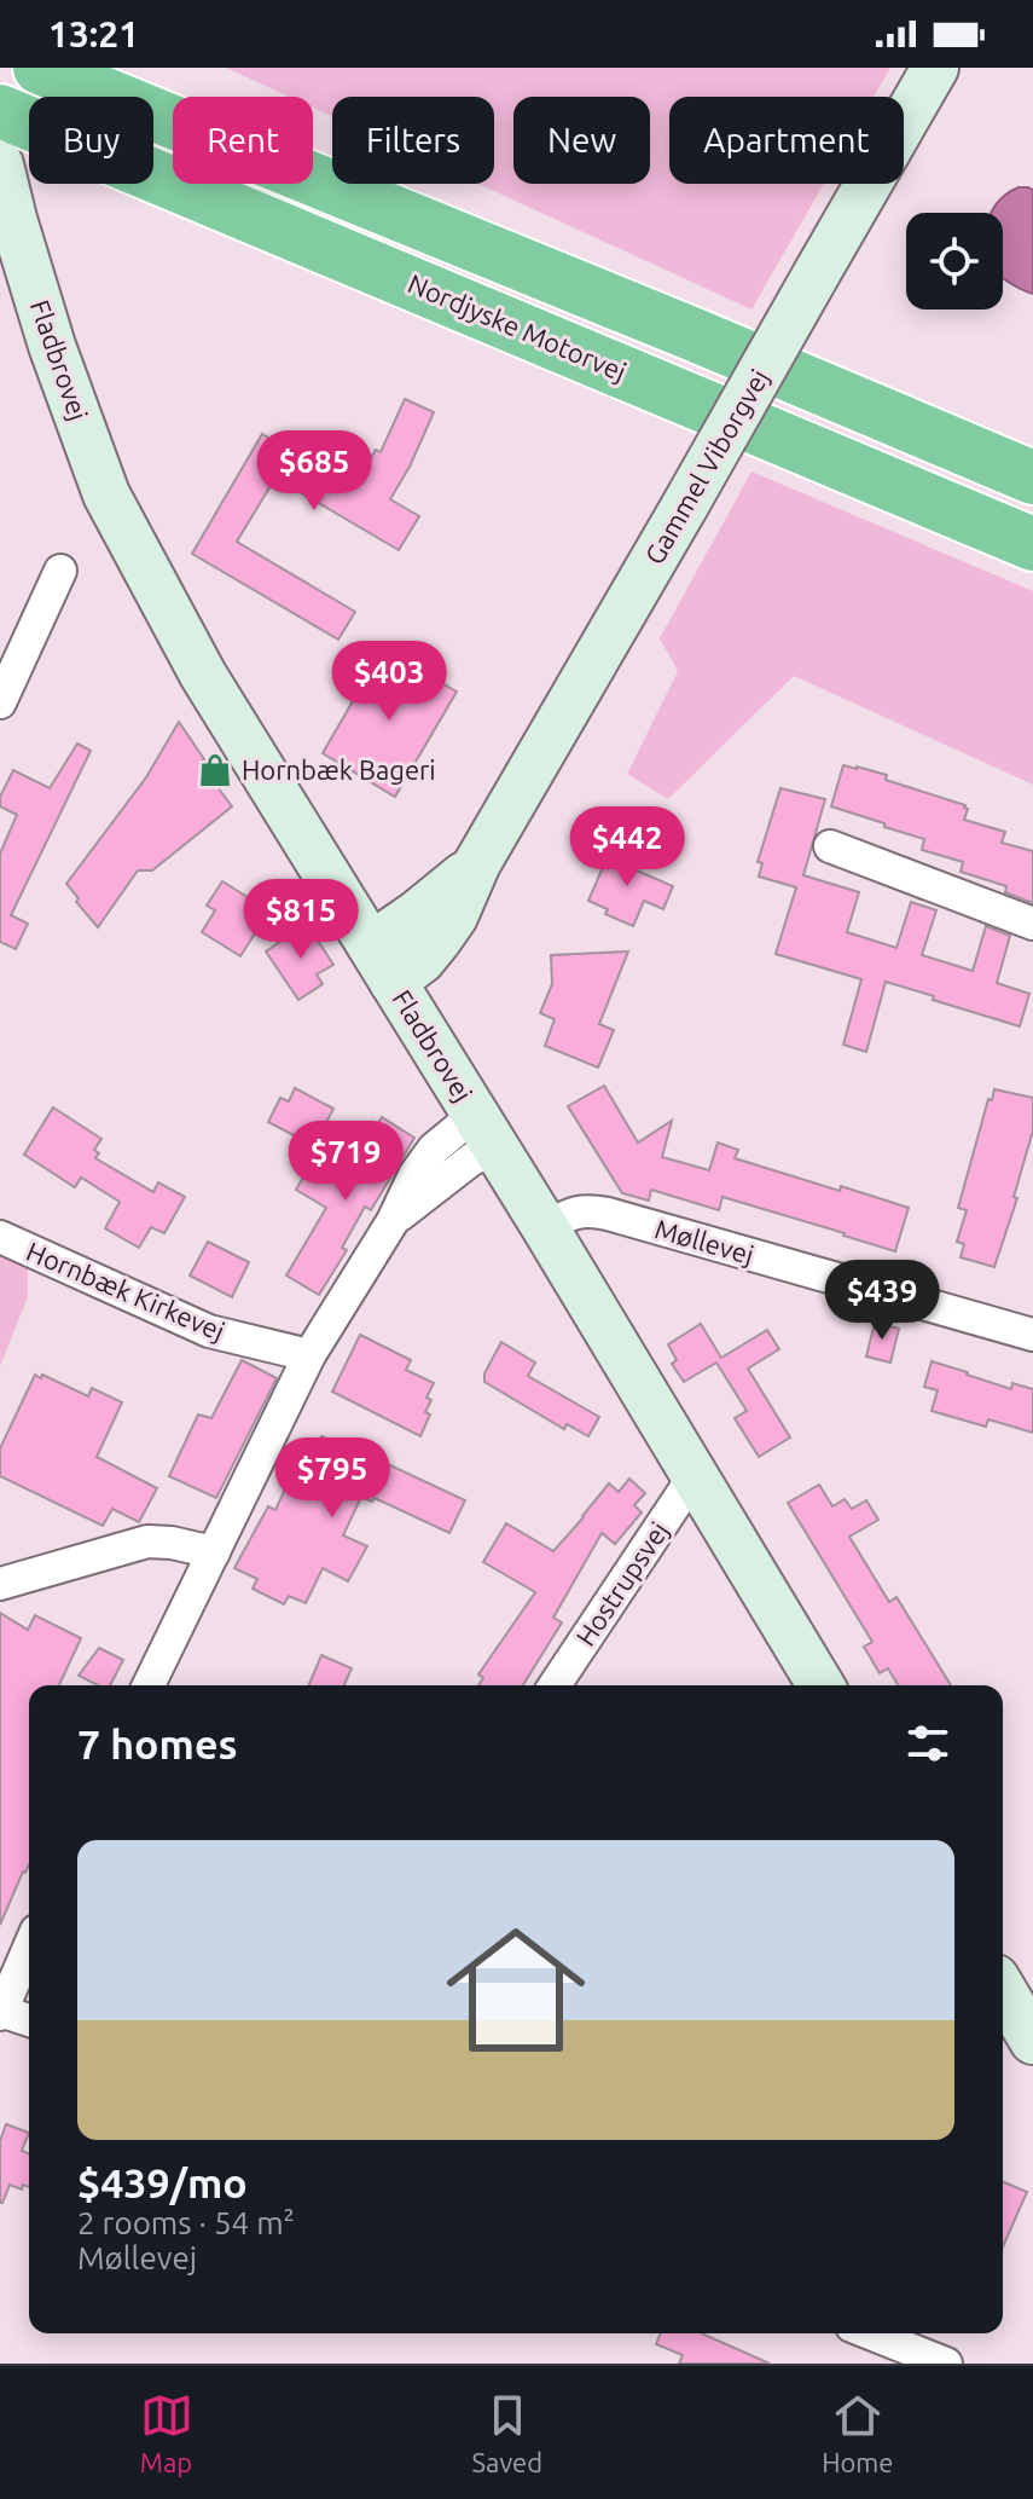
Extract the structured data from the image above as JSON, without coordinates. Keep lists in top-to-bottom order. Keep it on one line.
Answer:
{"streets":{"highway":["Nordjyske Motorvej"],"main road":["Fladbrovej","Gammel Viborgvej"],"street":["Møllevej","Hornbæk Kirkevej","Hostrupsvej"]},"crossings":[["Fladbrovej","Gammel Viborgvej"],["Fladbrovej","Møllevej"],["Fladbrovej","Hostrupsvej"]],"places":{"shop":["Hornbæk Bageri"]},"page":{"status":"13:21","chip":["Buy","Rent","Filters","New","Apartment"],"price":["$685","$403","$442","$815","$719","$439","$795"],"heading":"7 homes","list":[{"name":"$439/mo","note":"2 rooms · 54 m² · Møllevej"}],"tabs":["Map","Saved","Home"]}}
